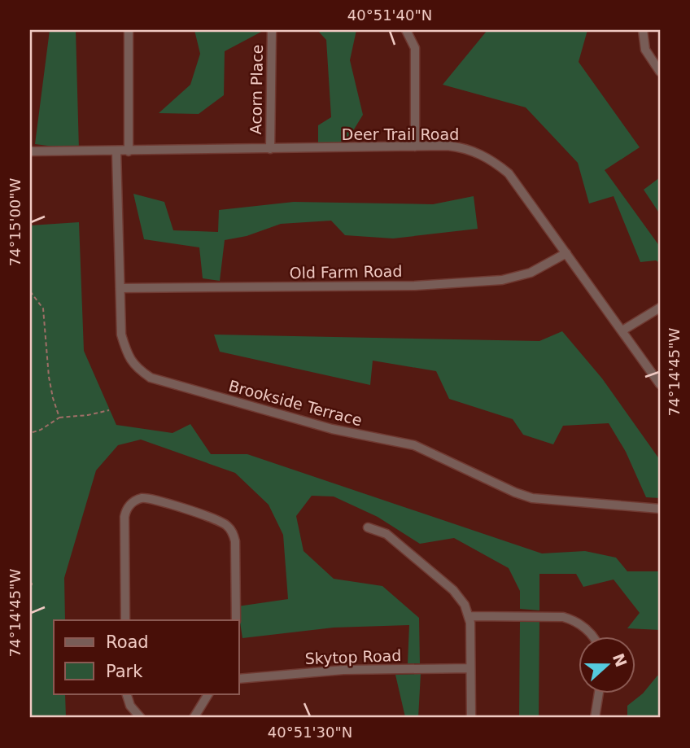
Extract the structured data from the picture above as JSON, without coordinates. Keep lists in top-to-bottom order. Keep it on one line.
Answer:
{"streets":{"street":["Acorn Place","Deer Trail Road","Old Farm Road","Brookside Terrace","Skytop Road"]},"crossings":[["Acorn Place","Deer Trail Road"],["Deer Trail Road","Old Farm Road"],["Deer Trail Road","Brookside Terrace"],["Old Farm Road","Brookside Terrace"]],"legend":["Road","Park"],"north":"right","coordinates":["40°51'40\"N","74°15'00\"W","74°14'45\"W","40°51'30\"N"]}
